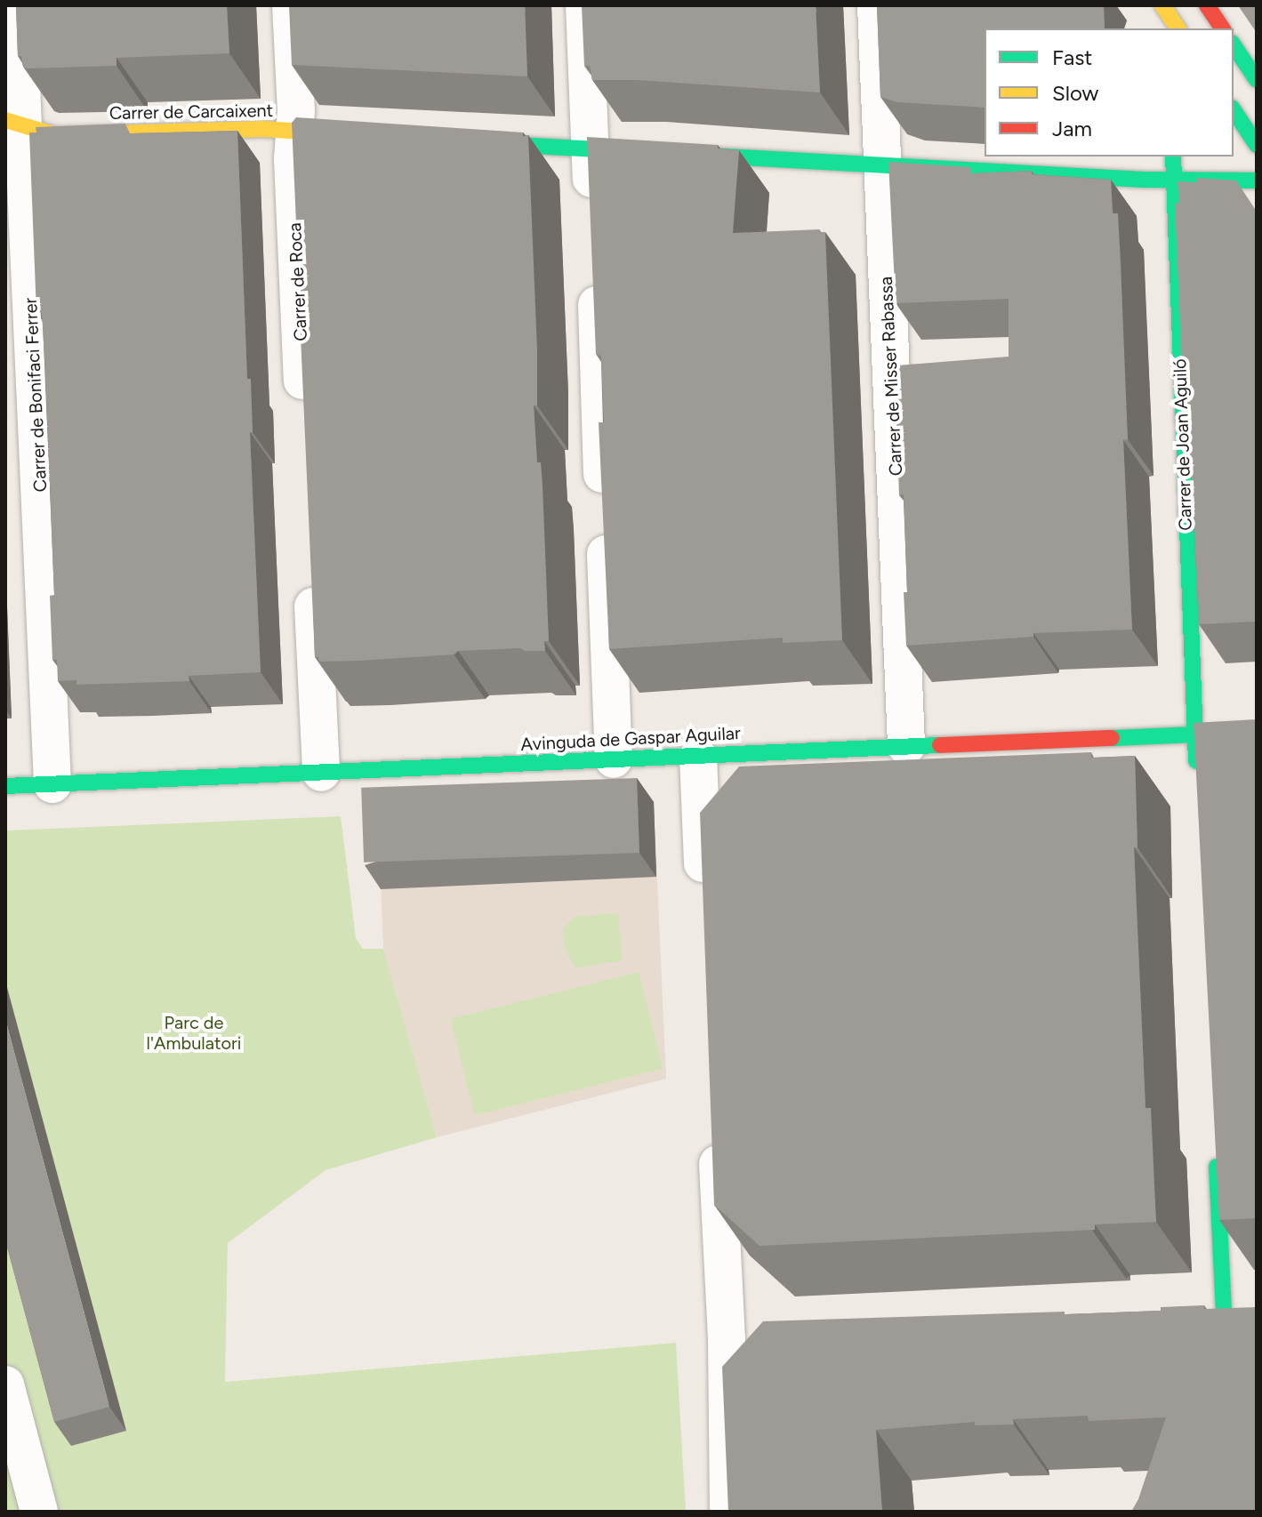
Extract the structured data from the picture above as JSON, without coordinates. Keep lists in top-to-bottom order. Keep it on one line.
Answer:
{"streets":{"street":["Carrer de Carcaixent","Carrer de Roca","Carrer de Misser Rabassa","Carrer de Bonifaci Ferrer","Carrer de Joan Aguiló","Avinguda de Gaspar Aguilar"]},"crossings":[["Carrer de Carcaixent","Carrer de Roca"],["Carrer de Carcaixent","Carrer de Bonifaci Ferrer"],["Carrer de Misser Rabassa","Avinguda de Gaspar Aguilar"],["Carrer de Bonifaci Ferrer","Avinguda de Gaspar Aguilar"],["Carrer de Joan Aguiló","Avinguda de Gaspar Aguilar"]],"parks":["Parc de l'Ambulatori"],"legend":["Fast","Slow","Jam"]}
